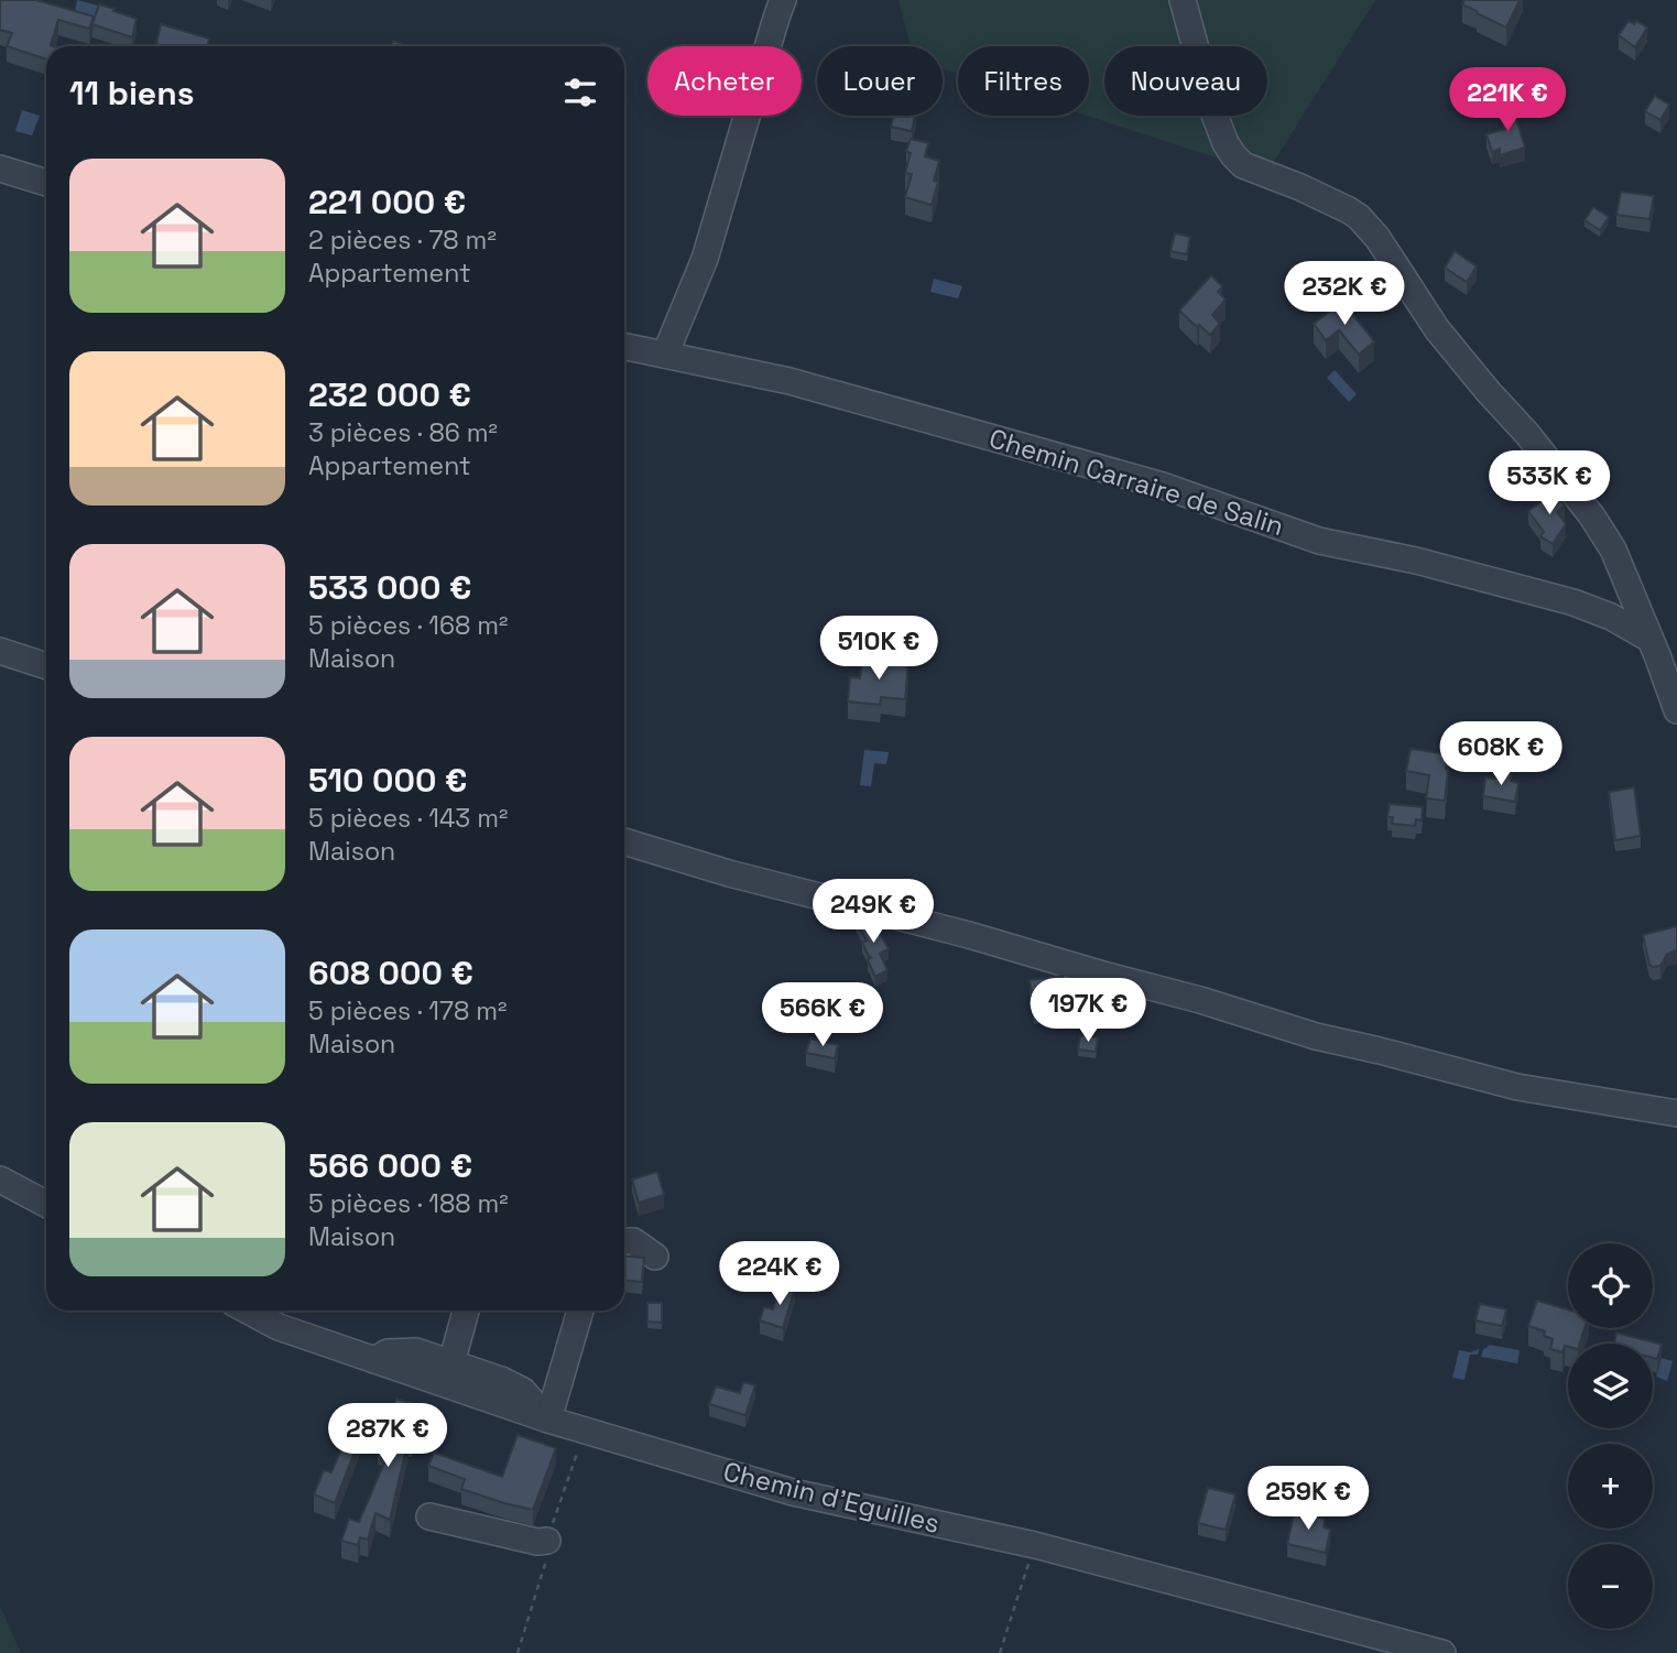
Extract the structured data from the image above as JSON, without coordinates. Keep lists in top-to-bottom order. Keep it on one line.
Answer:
{"streets":{"street":["Chemin Carraire de Salin","Chemin d'Eguilles"]},"page":{"chip":["Acheter","Louer","Filtres","Nouveau"],"heading":"11 biens","price":["221K €","232K €","533K €","510K €","608K €","249K €","197K €","566K €","224K €","287K €","259K €"],"list":[{"name":"221 000 €","note":"2 pièces · 78 m² · Appartement"},{"name":"232 000 €","note":"3 pièces · 86 m² · Appartement"},{"name":"533 000 €","note":"5 pièces · 168 m² · Maison"},{"name":"510 000 €","note":"5 pièces · 143 m² · Maison"},{"name":"608 000 €","note":"5 pièces · 178 m² · Maison"},{"name":"566 000 €","note":"5 pièces · 188 m² · Maison"}],"map_buttons":["+","−"]}}
